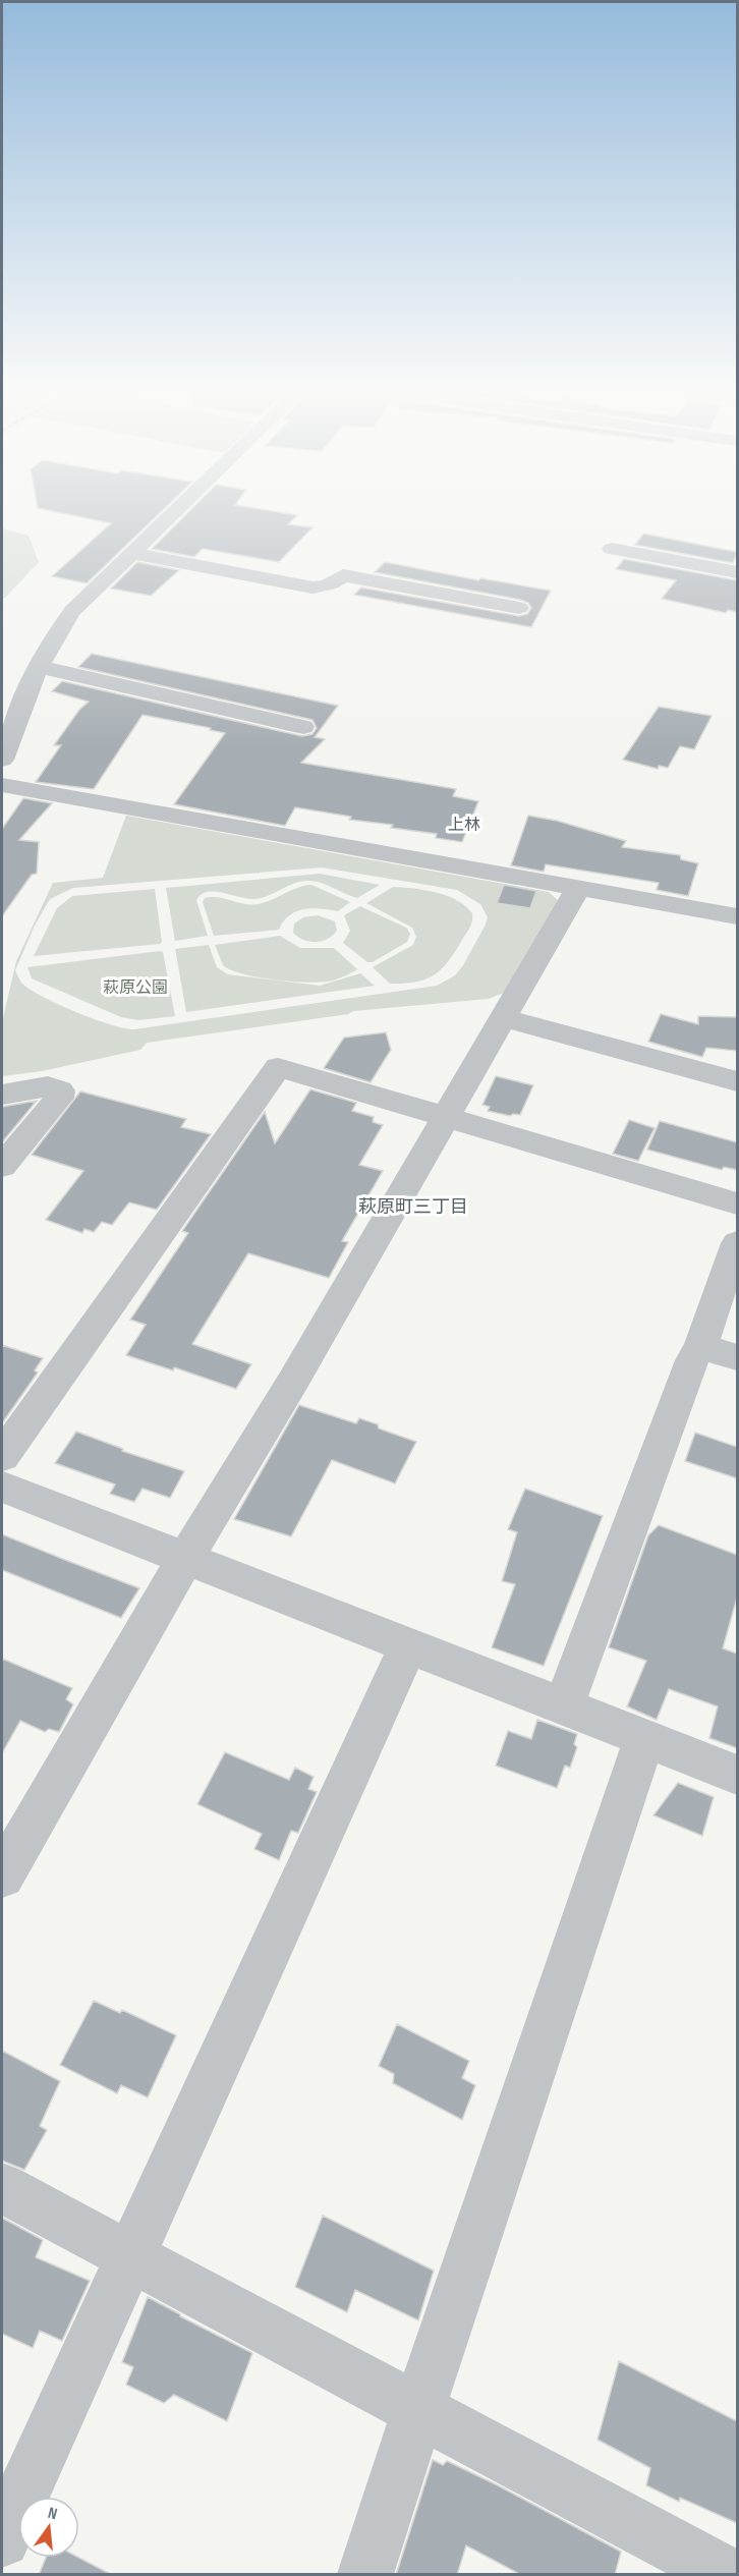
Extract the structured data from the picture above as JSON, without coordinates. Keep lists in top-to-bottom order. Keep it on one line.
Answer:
{"districts":["上林","萩原町三丁目"],"parks":["萩原公園"],"north":"top"}
